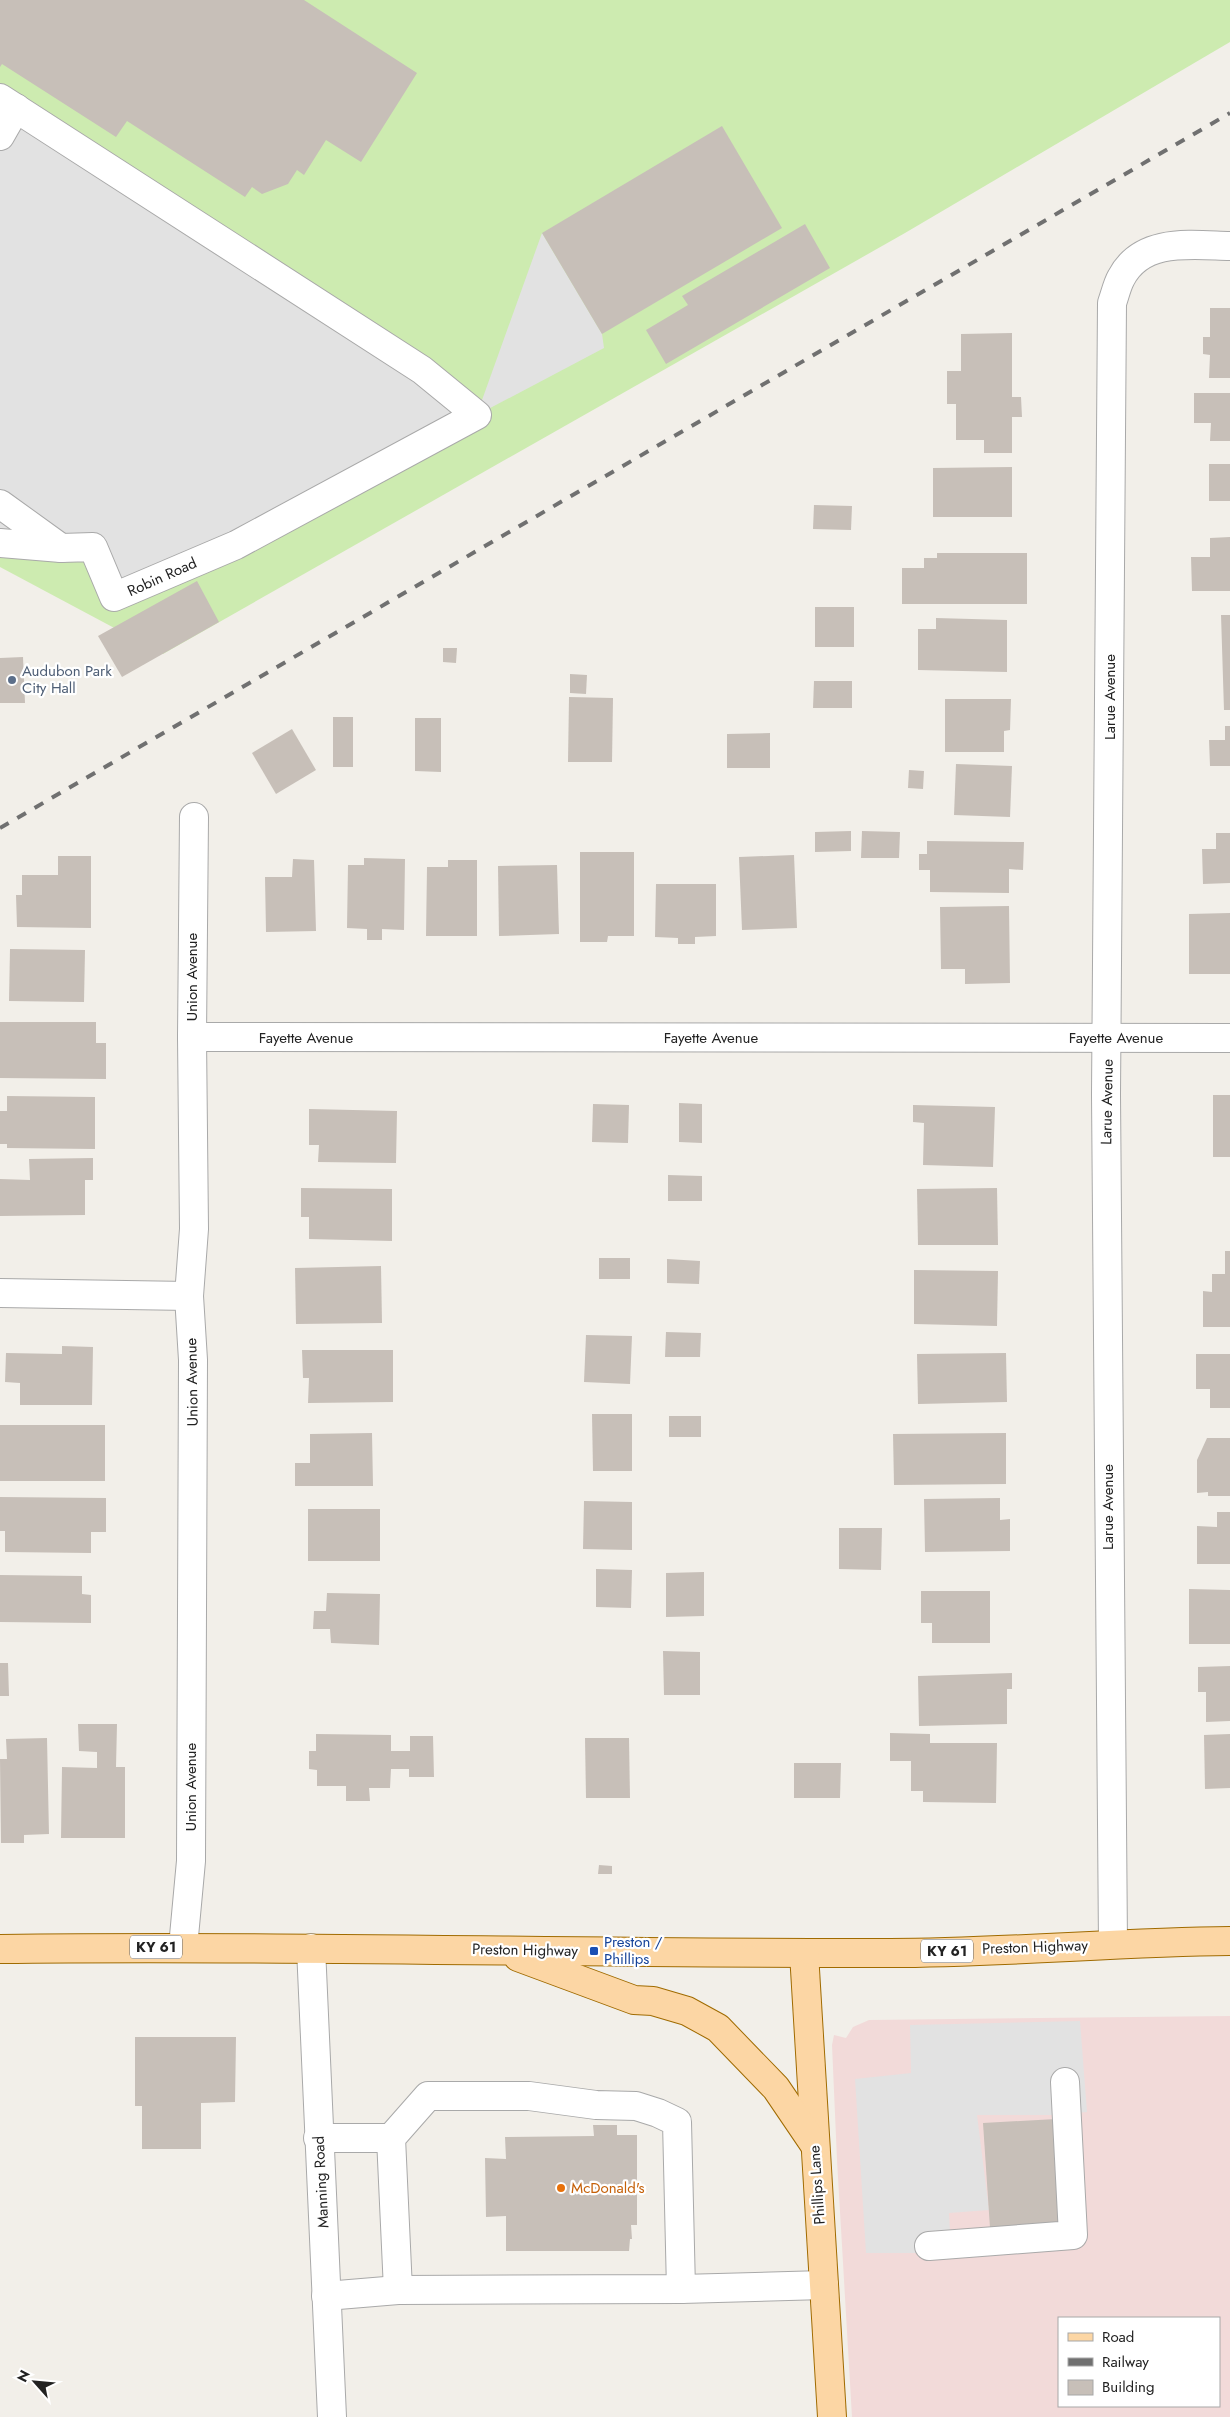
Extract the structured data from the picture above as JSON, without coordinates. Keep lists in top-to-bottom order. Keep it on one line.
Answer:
{"streets":{"main road":["KY 61","Preston Highway","Phillips Lane"],"street":["Robin Road","Larue Avenue","Union Avenue","Fayette Avenue","Manning Road"]},"crossings":[["Larue Avenue","Fayette Avenue"],["Larue Avenue","Preston Highway"],["Union Avenue","Fayette Avenue"],["Union Avenue","Preston Highway"],["Preston Highway","Manning Road"],["Preston Highway","Phillips Lane"]],"places":{"other":["Audubon Park City Hall","McDonald's"],"transit":["Preston / Phillips"]},"legend":["Road","Railway","Building"],"north":"top left"}
